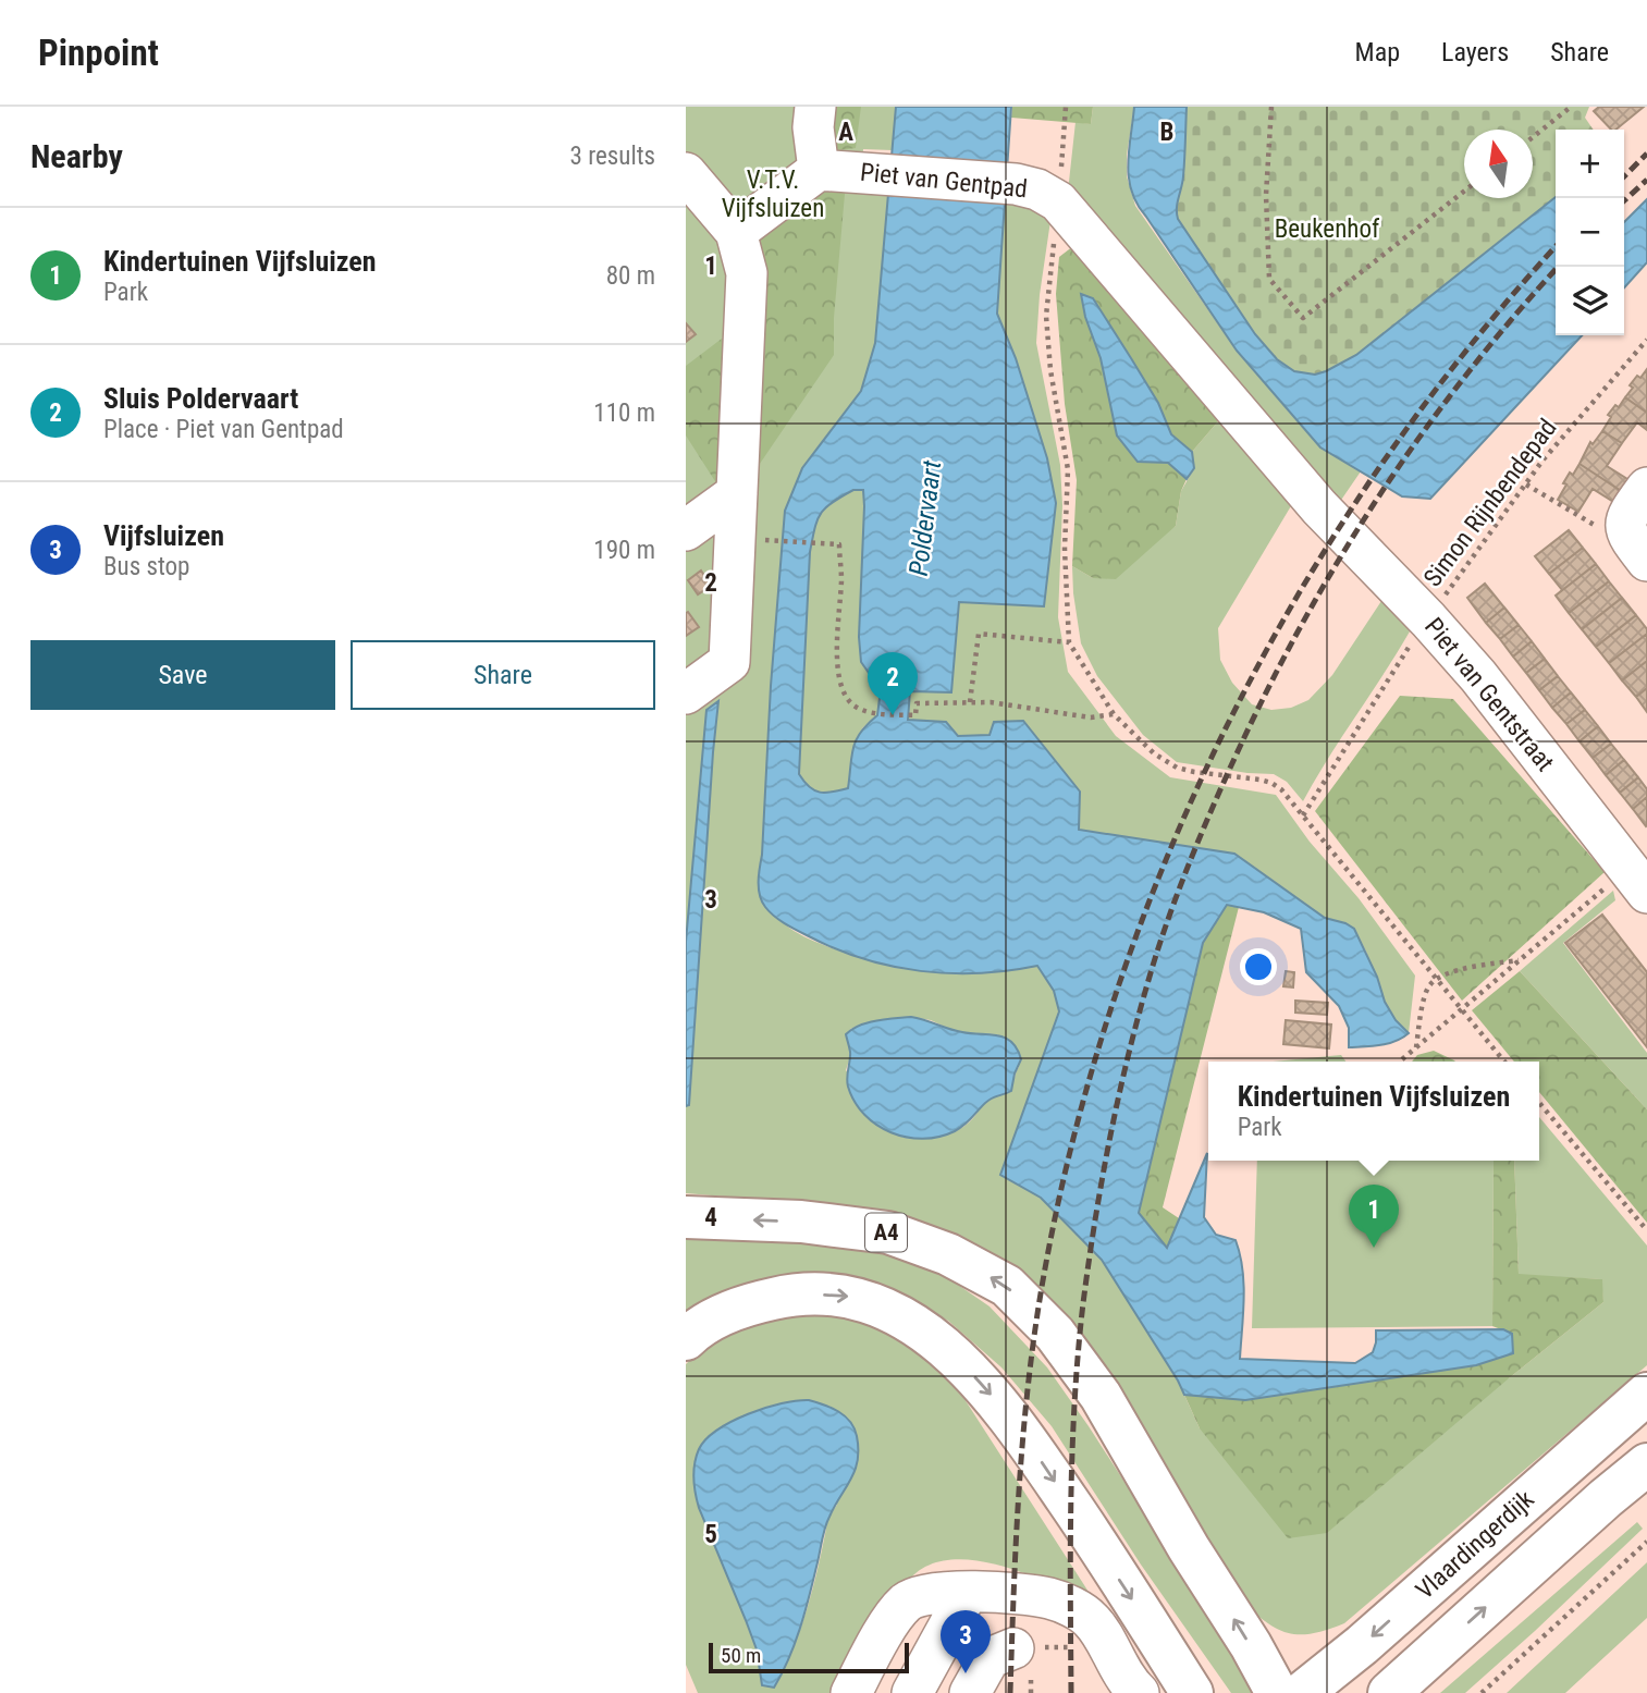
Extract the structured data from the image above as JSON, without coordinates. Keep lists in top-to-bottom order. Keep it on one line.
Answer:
{"streets":{"main road":["A4","Vlaardingerdijk"],"street":["Piet van Gentpad","Piet van Gentstraat"],"path":["Simon Rijnbendepad"]},"crossings":[["Piet van Gentpad","Piet van Gentstraat"],["Simon Rijnbendepad","Piet van Gentstraat"]],"water":["Poldervaart"],"parks":["V.T.V. Vijfsluizen","Beukenhof"],"scale_bar":"50 m","north":"top","page":{"header":"Pinpoint","nav":["Map","Layers","Share"],"heading":["Nearby","3 results"],"map_buttons":["+","−"],"list":[{"mark":"1","name":"Kindertuinen Vijfsluizen","note":"Park","value":"80 m"},{"mark":"2","name":"Sluis Poldervaart","note":"Place · Piet van Gentpad","value":"110 m"},{"mark":"3","name":"Vijfsluizen","note":"Bus stop","value":"190 m"}],"buttons":["Save","Share"],"pins":["2","1","3"],"popup":["Kindertuinen Vijfsluizen","Park"],"scale":"50 m"},"grid":{"columns":["A","B"],"rows":["1","2","3","4","5"]}}
